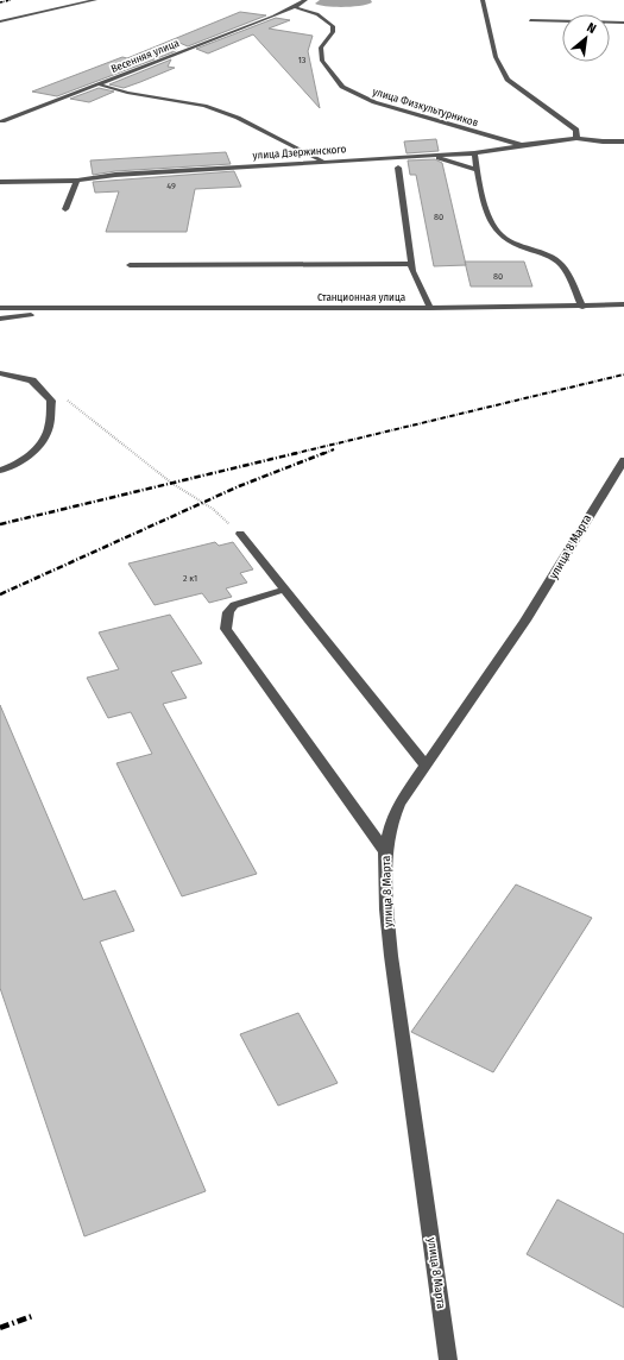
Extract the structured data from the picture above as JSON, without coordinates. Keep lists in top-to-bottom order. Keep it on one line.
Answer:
{"streets":{"street":["Весенняя улица","улица Физкультурников","улица Дзержинского","Станционная улица","улица 8 Марта"]},"crossings":[["Весенняя улица","улица Физкультурников"],["улица Физкультурников","улица Дзержинского"]],"house_numbers":["13","49","80","80","2 к1"],"north":"top right"}
